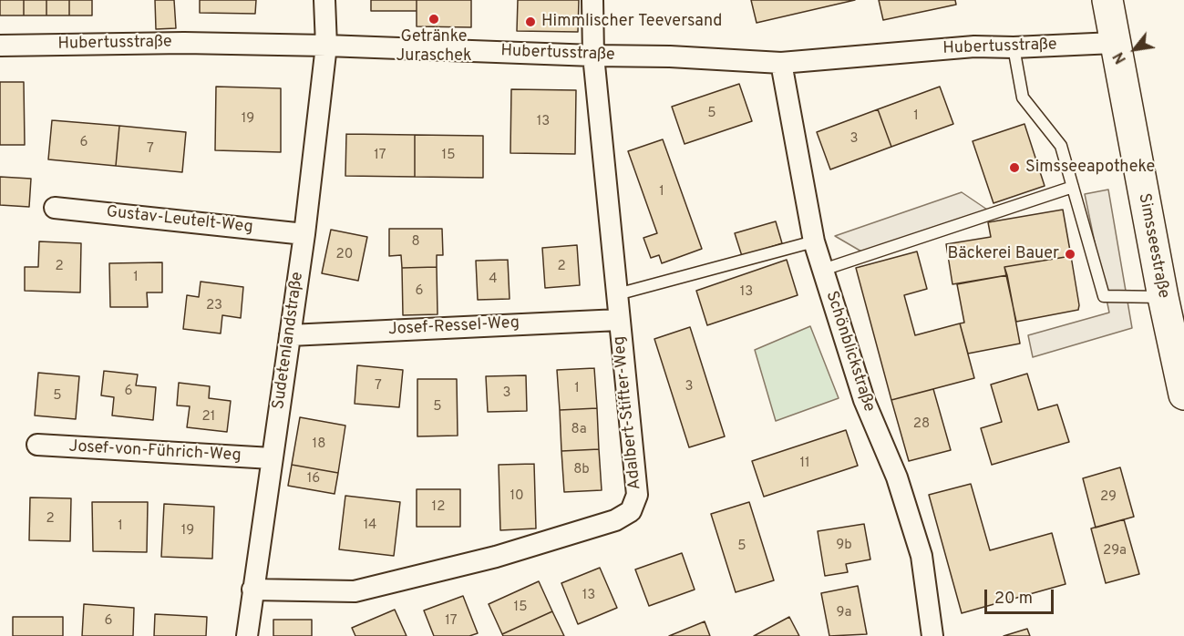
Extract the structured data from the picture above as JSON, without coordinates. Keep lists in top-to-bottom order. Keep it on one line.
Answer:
{"streets":{"main road":["Simsseestraße"],"street":["Hubertusstraße","Gustav-Leutelt-Weg","Josef-Ressel-Weg","Sudetenlandstraße","Schönblickstraße","Adalbert-Stifter-Weg","Josef-von-Führich-Weg"]},"crossings":[["Hubertusstraße","Simsseestraße"],["Hubertusstraße","Sudetenlandstraße"],["Hubertusstraße","Schönblickstraße"],["Hubertusstraße","Adalbert-Stifter-Weg"],["Gustav-Leutelt-Weg","Sudetenlandstraße"],["Josef-Ressel-Weg","Sudetenlandstraße"],["Josef-Ressel-Weg","Adalbert-Stifter-Weg"],["Sudetenlandstraße","Adalbert-Stifter-Weg"],["Sudetenlandstraße","Josef-von-Führich-Weg"]],"places":["Getränke Juraschek","Himmlischer Teeversand","Simsseeapotheke","Bäckerei Bauer"],"house_numbers":["5","1","19","13","3","6","7","17","15","1","8","20","2","2","1","4","6","13","23","7","3","1","6","3","5","5","21","28","8a","18","11","8b","16","10","29","12","2","14","1","19","9b","5","29a","13","15","9a","6","17"],"scale_bar":"20 m","north":"bottom left"}
